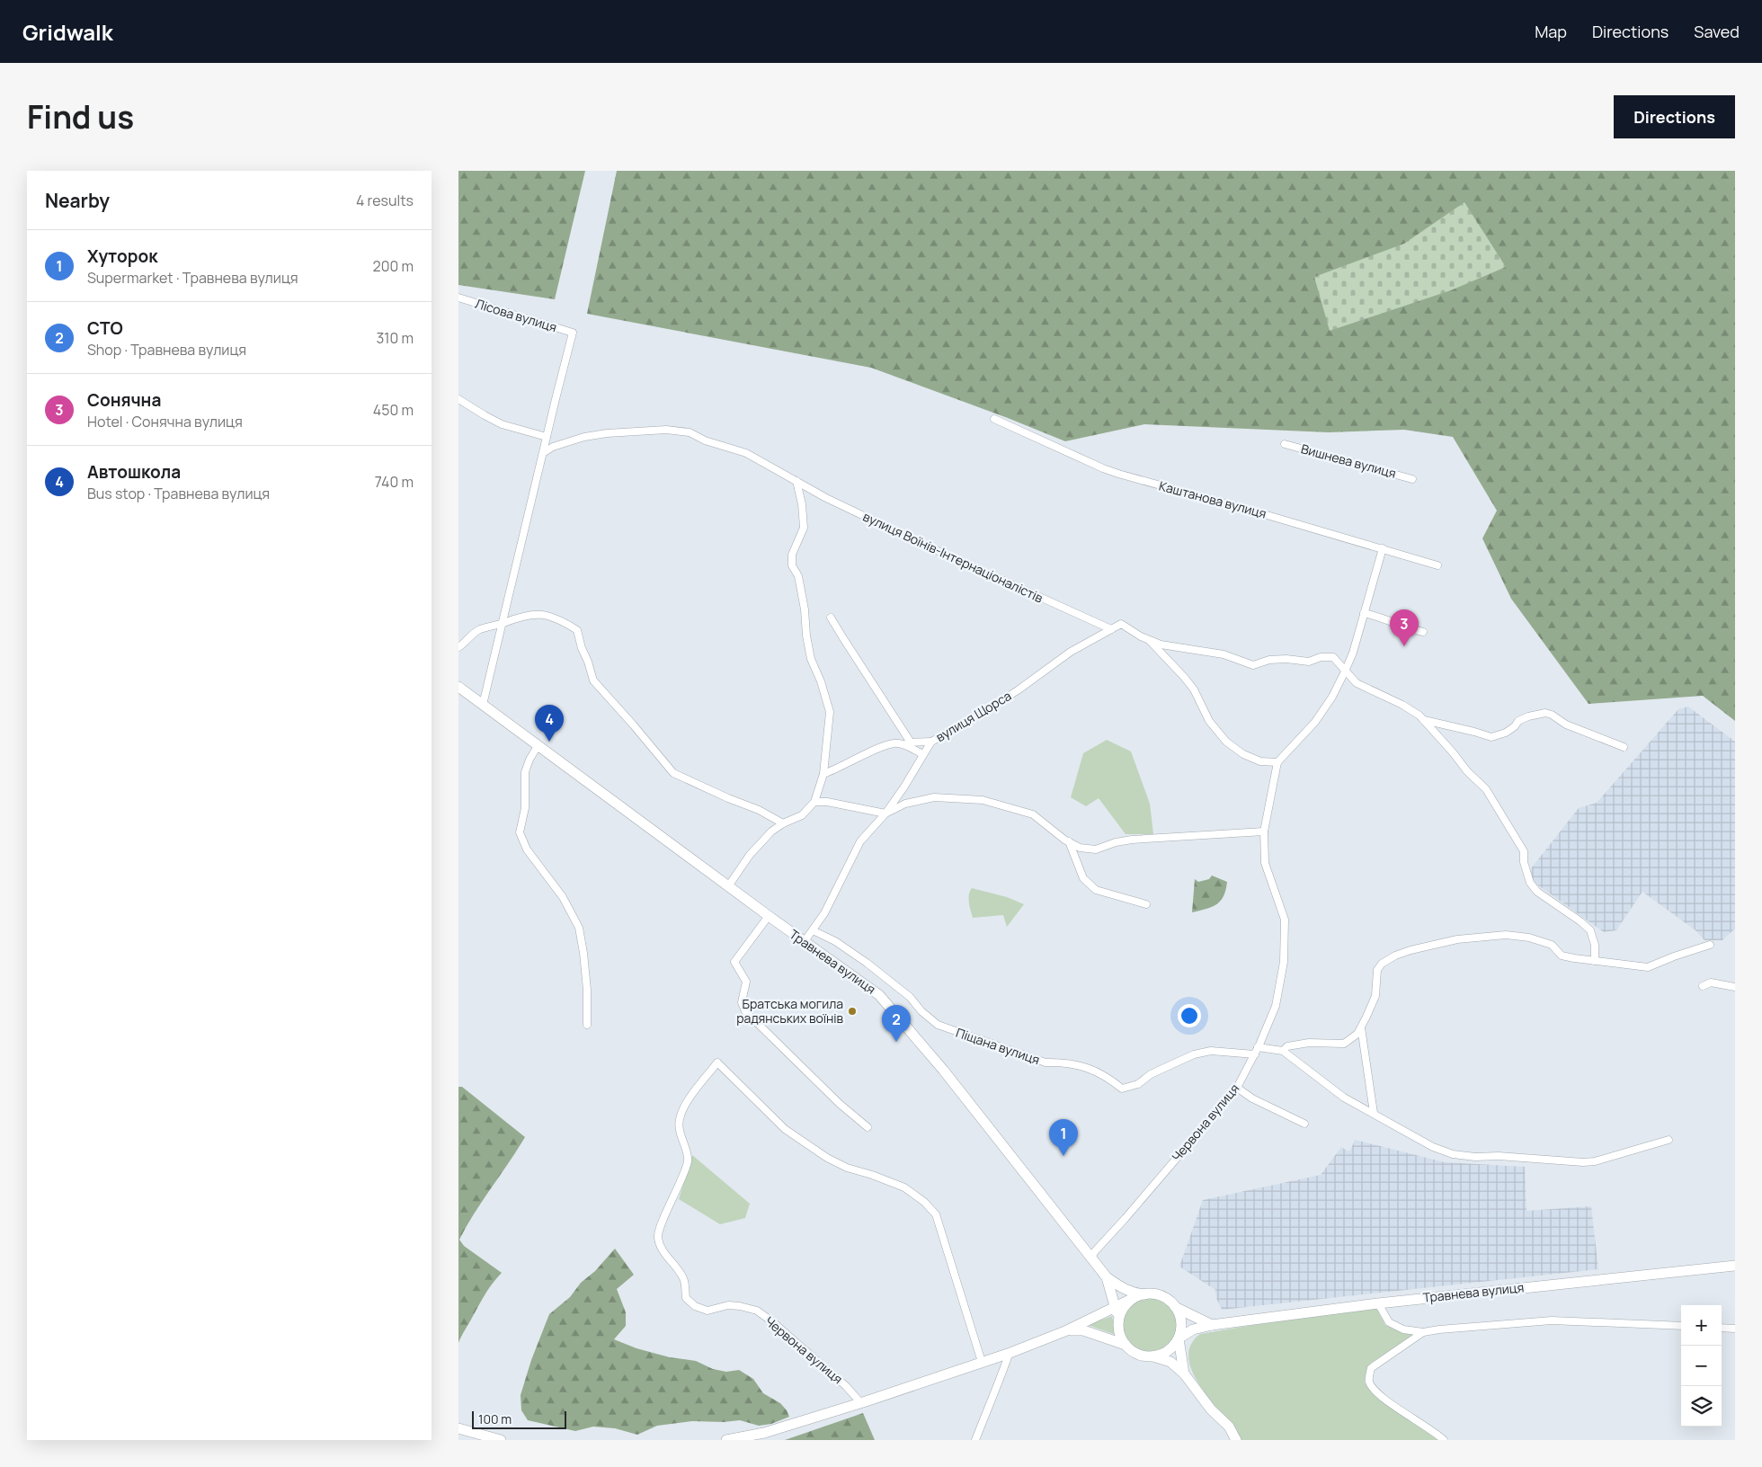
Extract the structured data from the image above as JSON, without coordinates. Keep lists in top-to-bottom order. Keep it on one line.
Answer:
{"streets":{"street":["Лісова вулиця","Вишнева вулиця","Каштанова вулиця","вулиця Воїнів-Інтернаціоналістів","вулиця Щорса","Травнева вулиця","Піщана вулиця","Червона вулиця"]},"crossings":[["вулиця Воїнів-Інтернаціоналістів","вулиця Щорса"],["вулиця Щорса","Травнева вулиця"],["вулиця Щорса","Піщана вулиця"],["вулиця Щорса","Червона вулиця"],["Травнева вулиця","Червона вулиця"],["Піщана вулиця","Червона вулиця"]],"places":["Братська могила радянських воїнів"],"scale_bar":"100 m","page":{"header":"Gridwalk","nav":["Map","Directions","Saved"],"title":"Find us","buttons":"Directions","heading":["Nearby","4 results"],"list":[{"mark":"1","name":"Хуторок","note":"Supermarket · Травнева вулиця","value":"200 m"},{"mark":"2","name":"СТО","note":"Shop · Травнева вулиця","value":"310 m"},{"mark":"3","name":"Сонячна","note":"Hotel · Сонячна вулиця","value":"450 m"},{"mark":"4","name":"Автошкола","note":"Bus stop · Травнева вулиця","value":"740 m"}],"pins":["3","4","2","1"],"map_buttons":["+","−"],"scale":"100 m"}}
